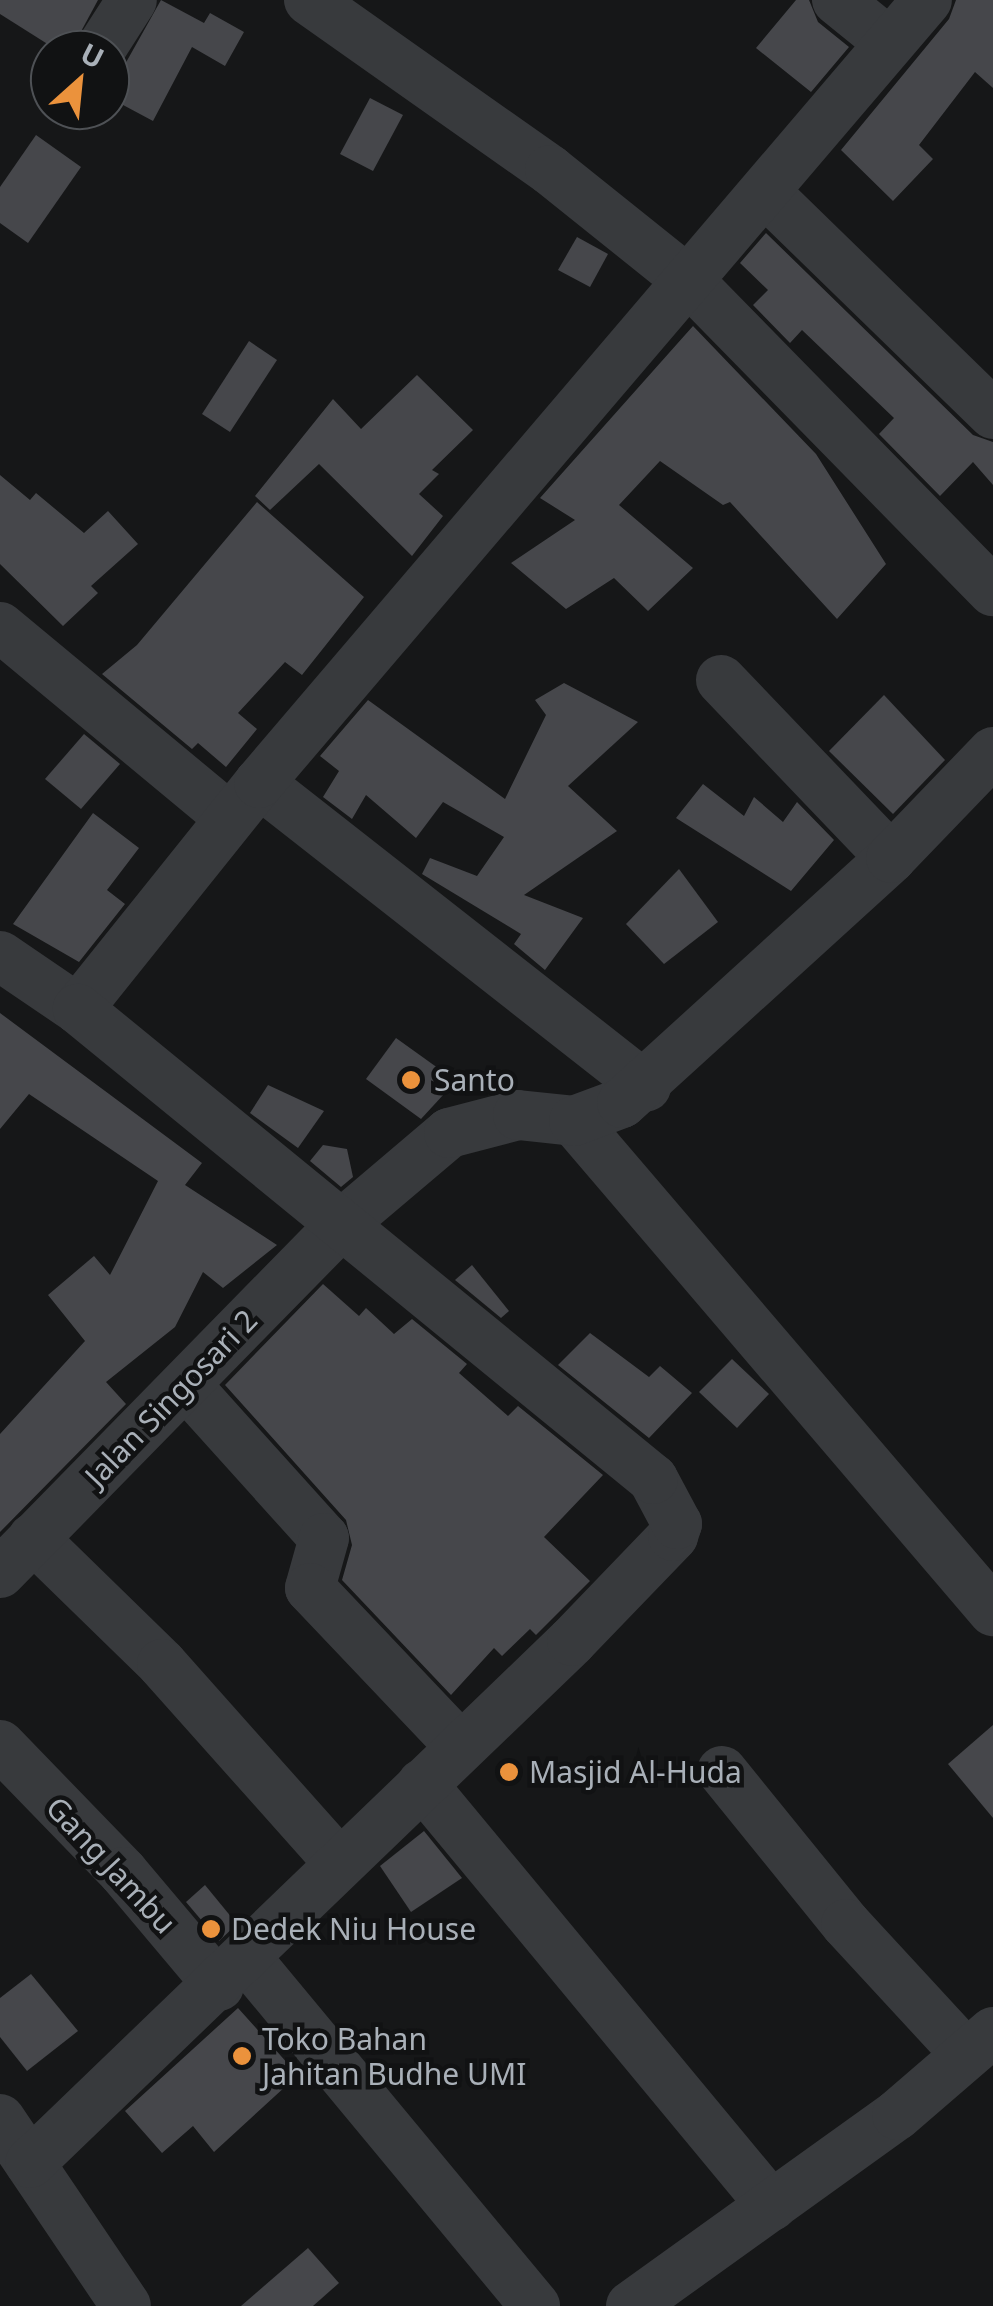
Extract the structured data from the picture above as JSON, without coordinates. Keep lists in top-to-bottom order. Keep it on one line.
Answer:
{"streets":{"street":["Jalan Singosari 2","Gang Jambu"]},"places":["Santo","Masjid Al-Huda","Dedek Niu House","Toko Bahan Jahitan Budhe UMI"],"north":"top right"}
